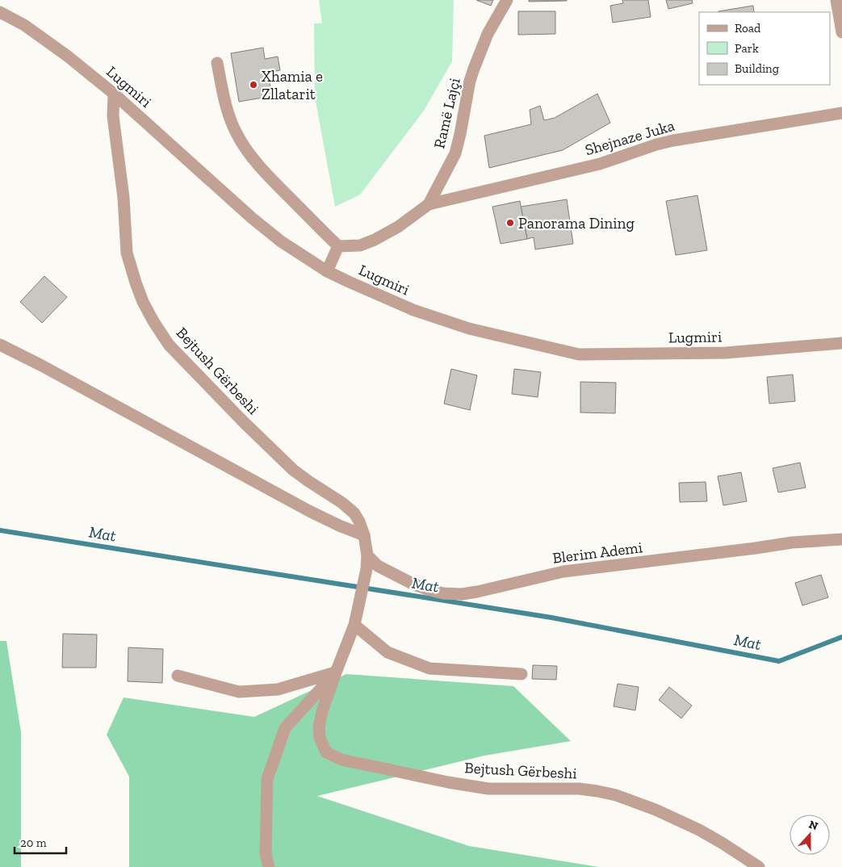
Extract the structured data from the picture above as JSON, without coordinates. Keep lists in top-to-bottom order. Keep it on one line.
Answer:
{"streets":{"street":["Lugmiri","Ramë Lajçi","Shejnaze Juka","Bejtush Gërbeshi","Blerim Ademi"]},"crossings":[["Lugmiri","Bejtush Gërbeshi"],["Ramë Lajçi","Shejnaze Juka"],["Bejtush Gërbeshi","Blerim Ademi"]],"water":["Mat"],"places":["Xhamia e Zllatarit","Panorama Dining"],"legend":["Road","Park","Building"],"scale_bar":"20 m","north":"top"}
